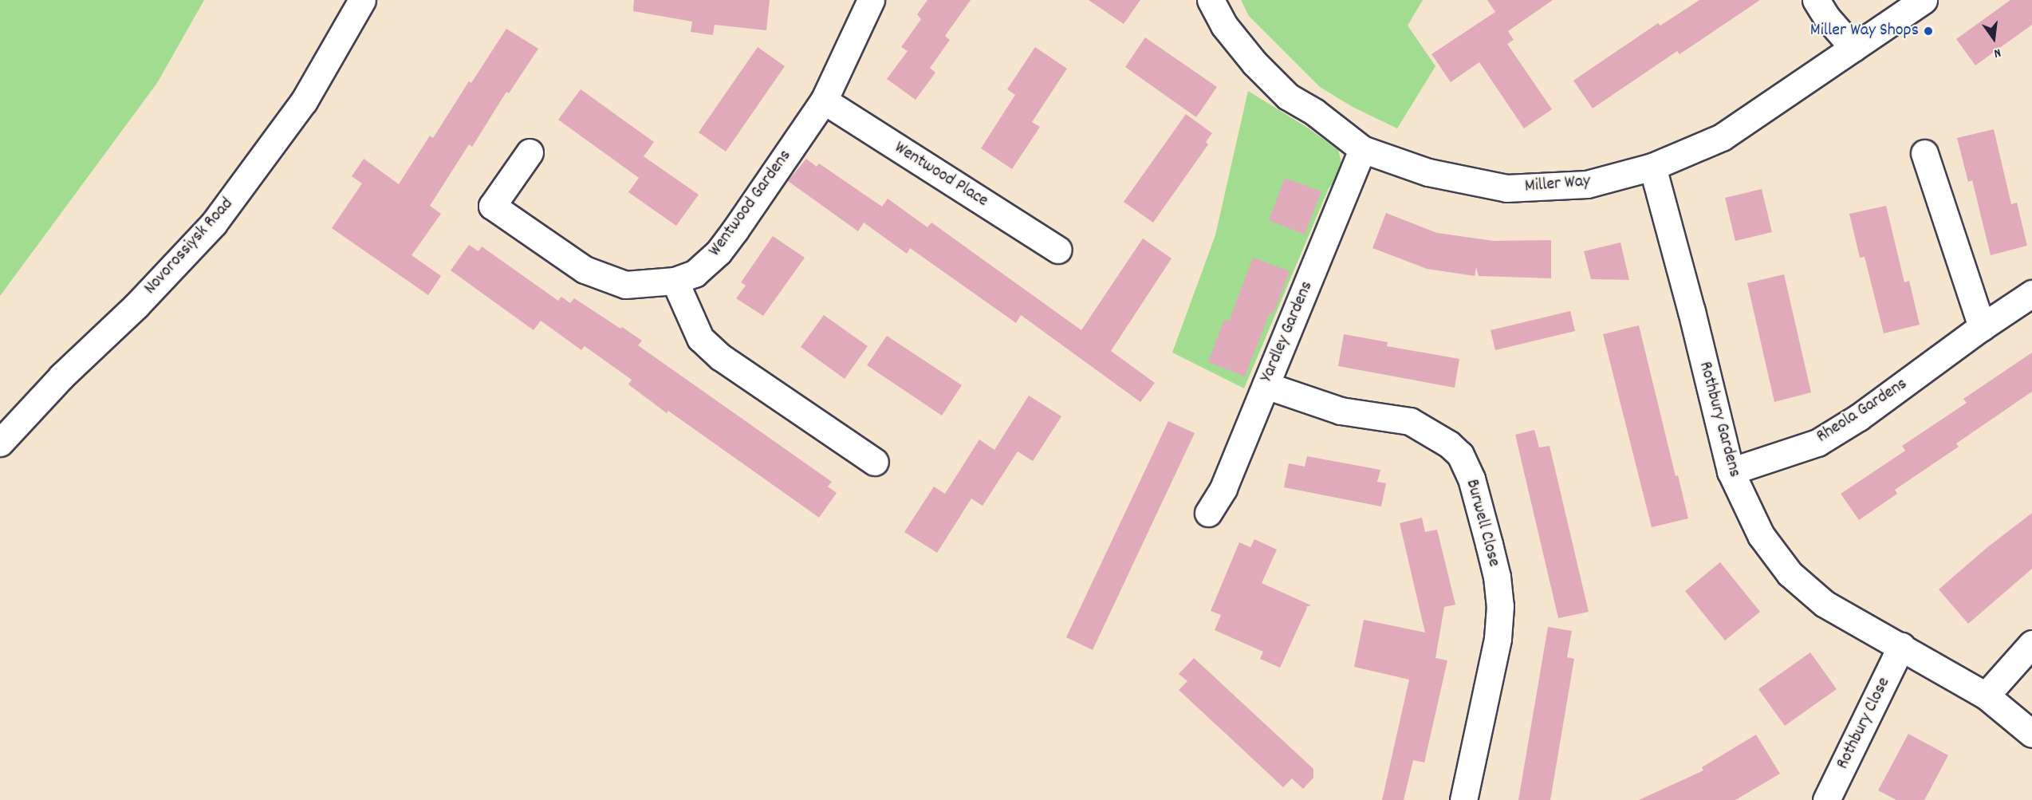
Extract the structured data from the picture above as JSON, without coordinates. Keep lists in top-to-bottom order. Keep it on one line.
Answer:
{"streets":{"street":["Wentwood Place","Miller Way","Wentwood Gardens","Novorossiysk Road","Yardley Gardens","Rheola Gardens","Rothbury Gardens","Burwell Close","Rothbury Close"]},"crossings":[["Wentwood Place","Wentwood Gardens"],["Miller Way","Yardley Gardens"],["Miller Way","Rothbury Gardens"],["Yardley Gardens","Burwell Close"],["Rheola Gardens","Rothbury Gardens"],["Rothbury Gardens","Rothbury Close"]],"places":["Miller Way Shops"],"north":"bottom"}
